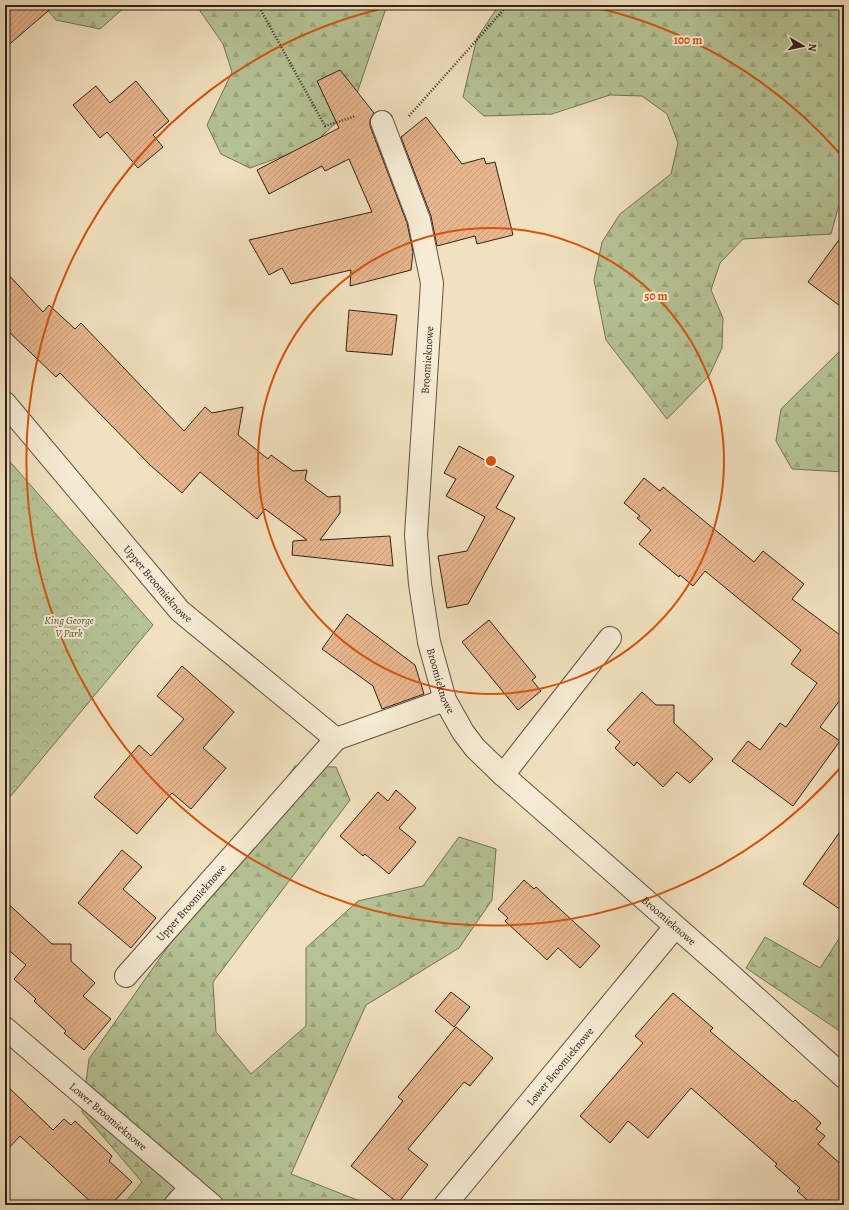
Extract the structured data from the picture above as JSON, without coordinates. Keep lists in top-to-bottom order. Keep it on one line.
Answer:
{"streets":{"street":["Broomieknowe","Upper Broomieknowe","Lower Broomieknowe"]},"crossings":[["Broomieknowe","Upper Broomieknowe"],["Broomieknowe","Lower Broomieknowe"]],"parks":["King George V Park"],"north":"right","rings":["100 m","50 m"]}
